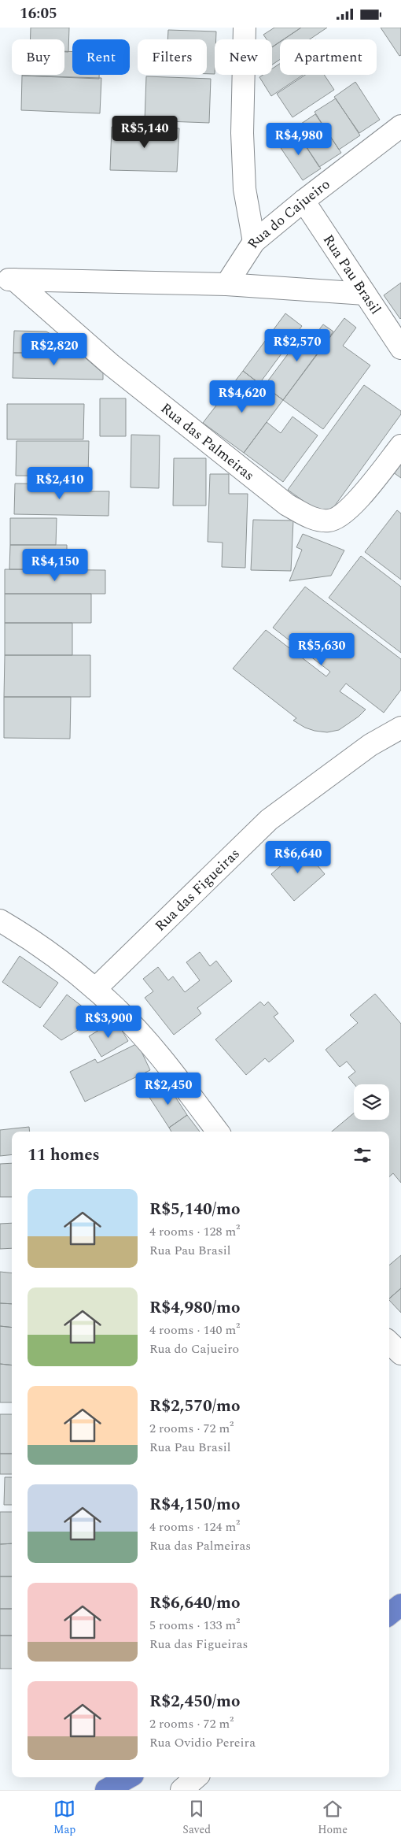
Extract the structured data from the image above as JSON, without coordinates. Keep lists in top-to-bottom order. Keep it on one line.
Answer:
{"streets":{"street":["Rua do Cajueiro","Rua Pau Brasil","Rua das Palmeiras","Rua das Figueiras"]},"crossings":[["Rua do Cajueiro","Rua Pau Brasil"]],"page":{"status":"16:05","chip":["Buy","Rent","Filters","New","Apartment"],"price":["R$5,140","R$4,980","R$2,570","R$2,820","R$4,620","R$2,410","R$4,150","R$5,630","R$6,640","R$3,900","R$2,450"],"heading":"11 homes","list":[{"name":"R$5,140/mo","note":"4 rooms · 128 m² · Rua Pau Brasil"},{"name":"R$4,980/mo","note":"4 rooms · 140 m² · Rua do Cajueiro"},{"name":"R$2,570/mo","note":"2 rooms · 72 m² · Rua Pau Brasil"},{"name":"R$4,150/mo","note":"4 rooms · 124 m² · Rua das Palmeiras"},{"name":"R$6,640/mo","note":"5 rooms · 133 m² · Rua das Figueiras"},{"name":"R$2,450/mo","note":"2 rooms · 72 m² · Rua Ovidio Pereira"}],"tabs":["Map","Saved","Home"]}}
